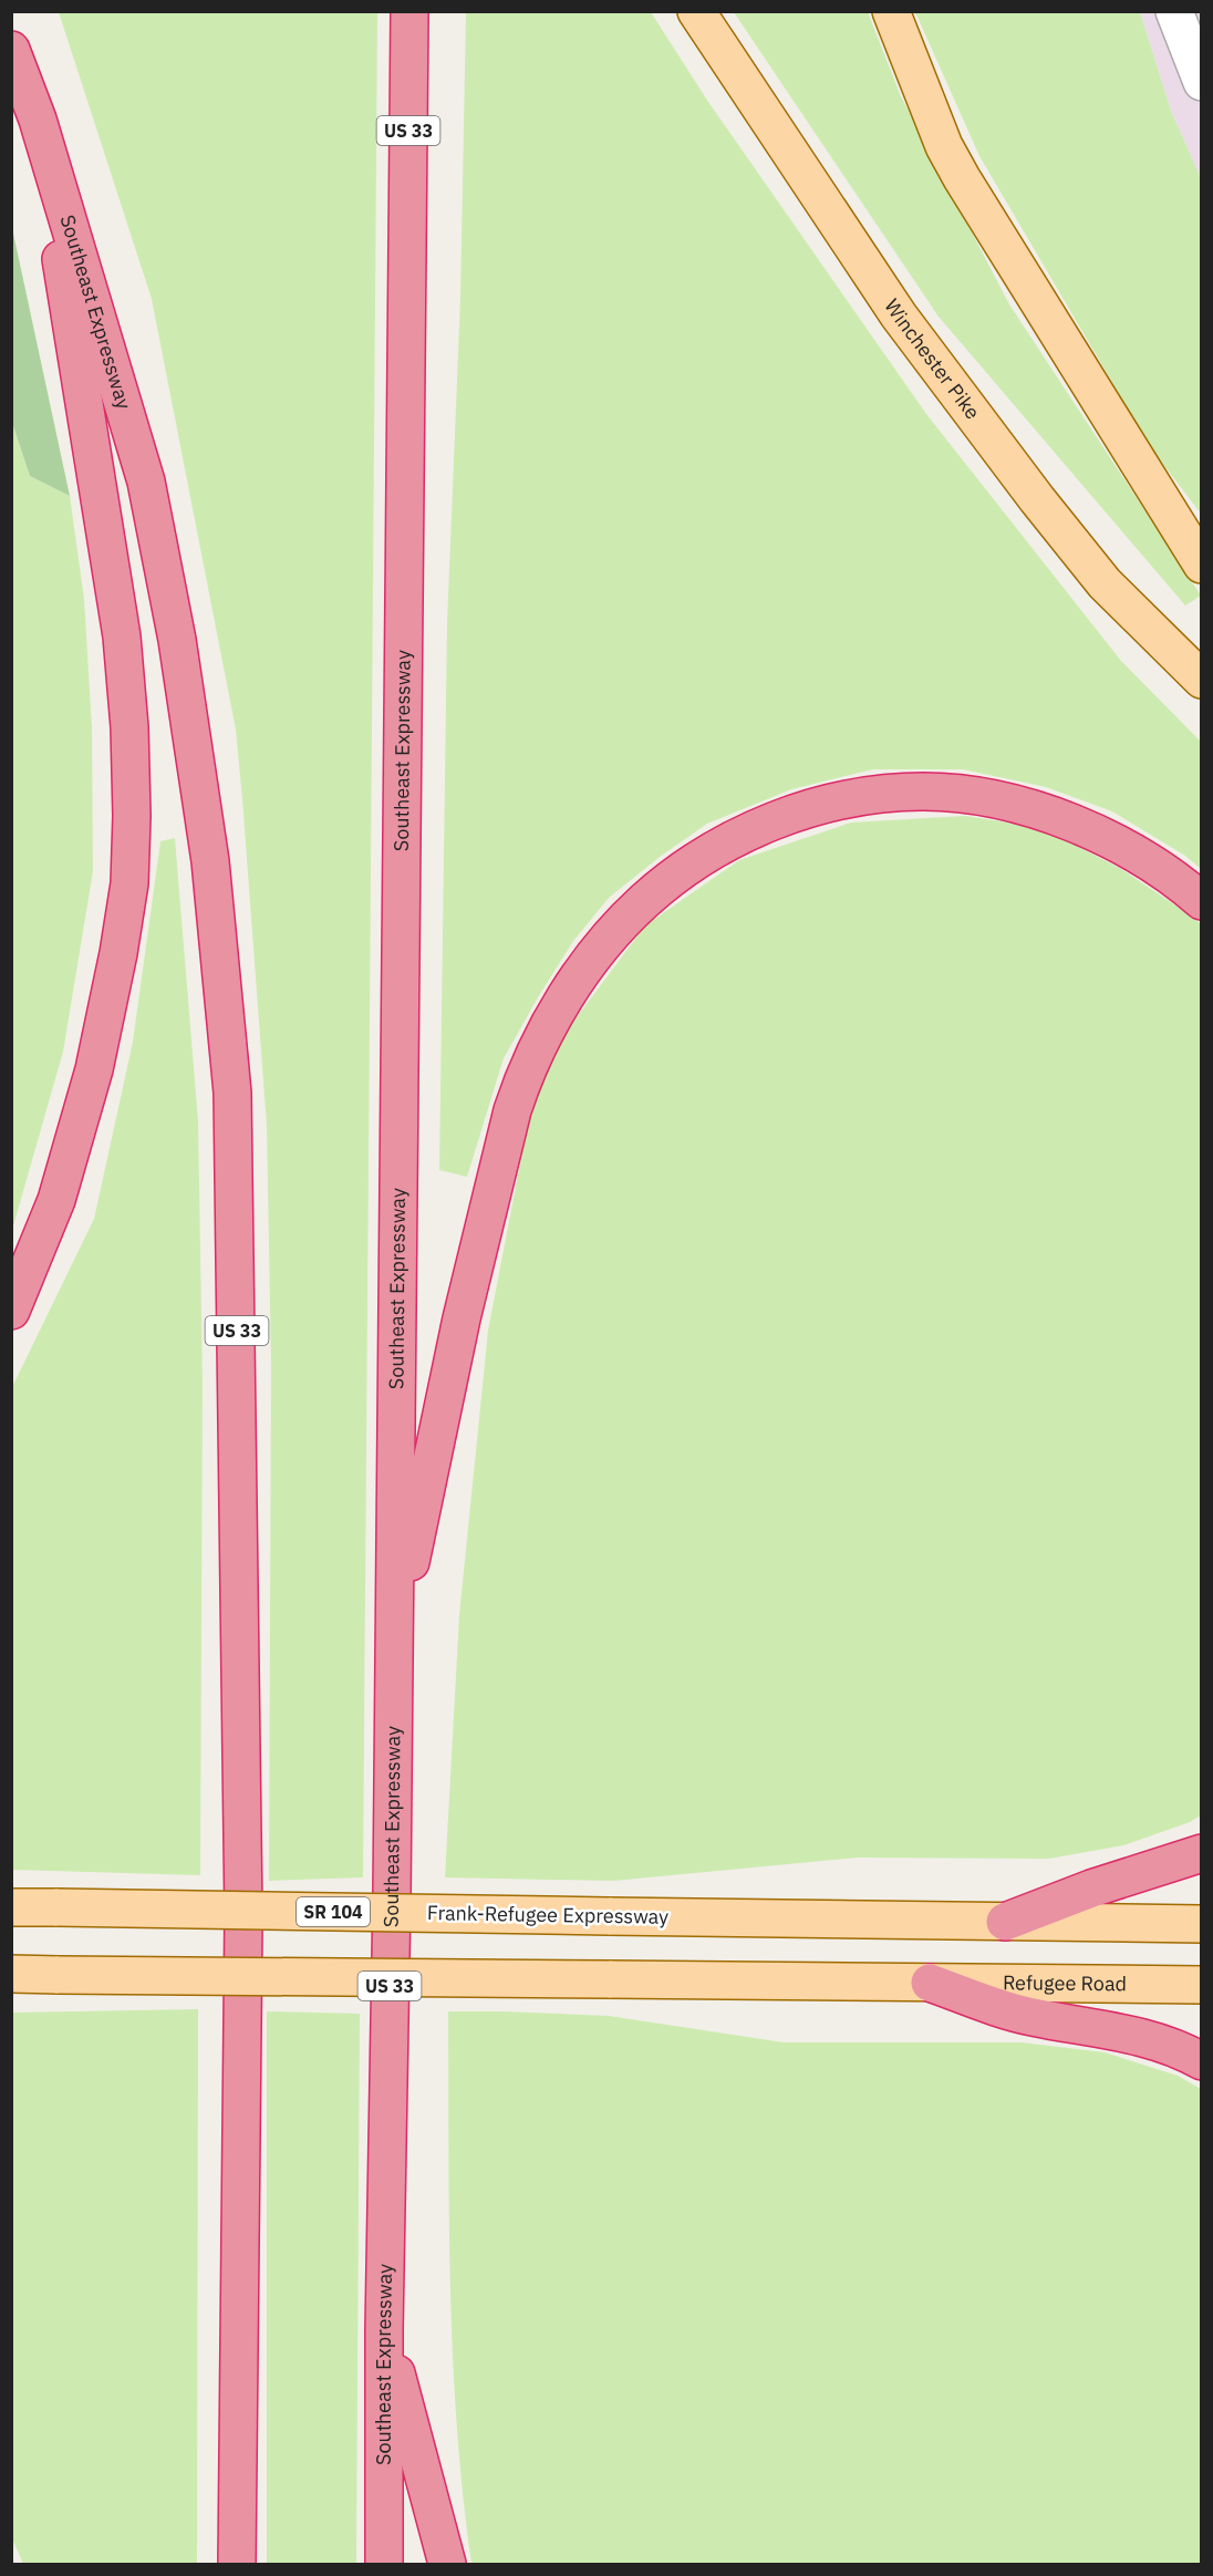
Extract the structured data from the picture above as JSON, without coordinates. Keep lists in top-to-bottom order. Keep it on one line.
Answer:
{"streets":{"highway":["US 33","Southeast Expressway"],"main road":["Winchester Pike","SR 104","Frank-Refugee Expressway","Refugee Road"]}}
